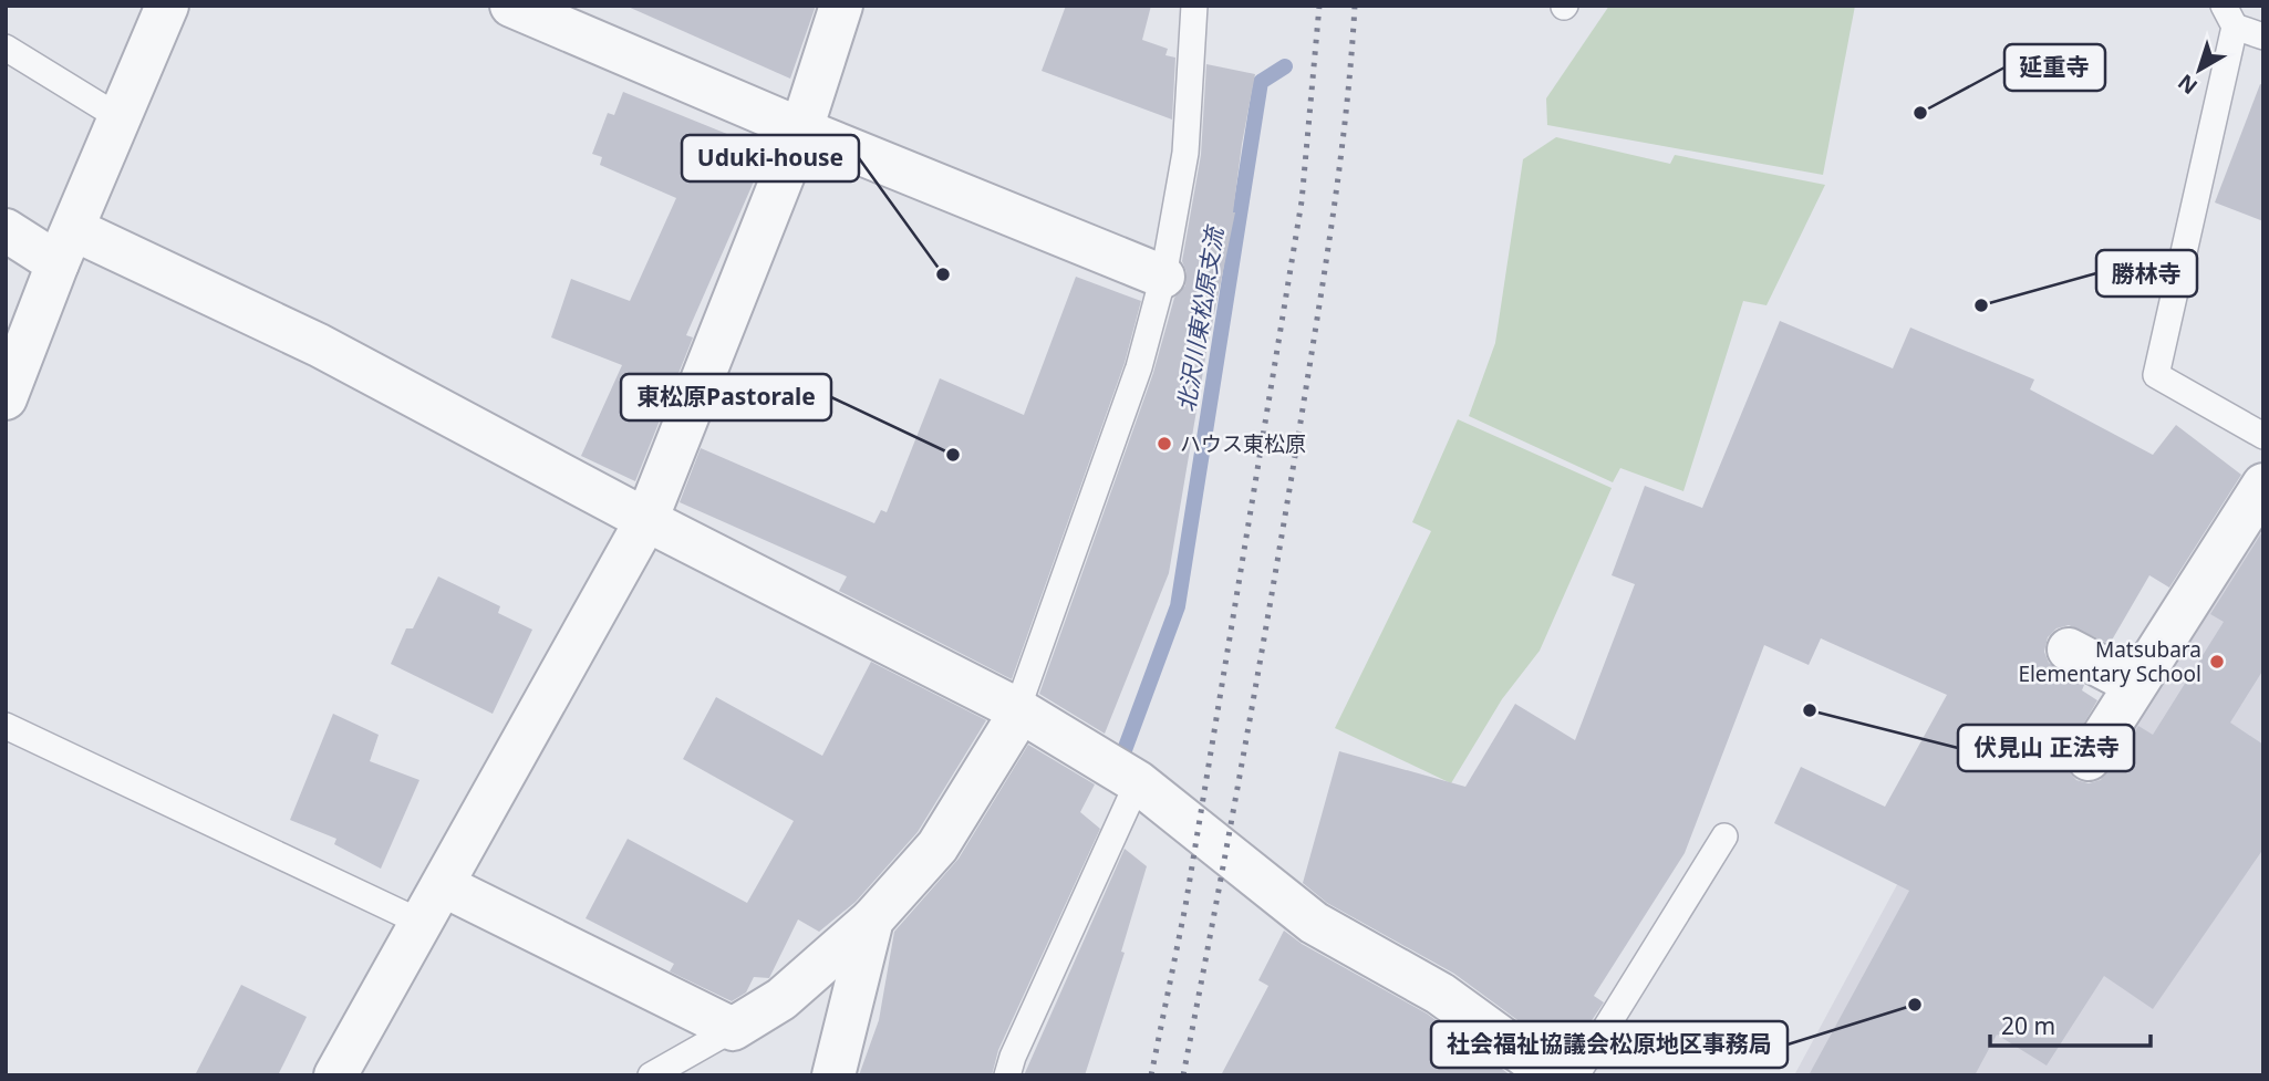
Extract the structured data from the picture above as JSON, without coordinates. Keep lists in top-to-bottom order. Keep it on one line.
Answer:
{"water":["北沢川東松原支流"],"places":["延重寺","Uduki-house","勝林寺","ハウス東松原","東松原Pastorale","Matsubara Elementary School","伏見山 正法寺","社会福祉協議会松原地区事務局"],"scale_bar":"20 m","north":"bottom left"}
